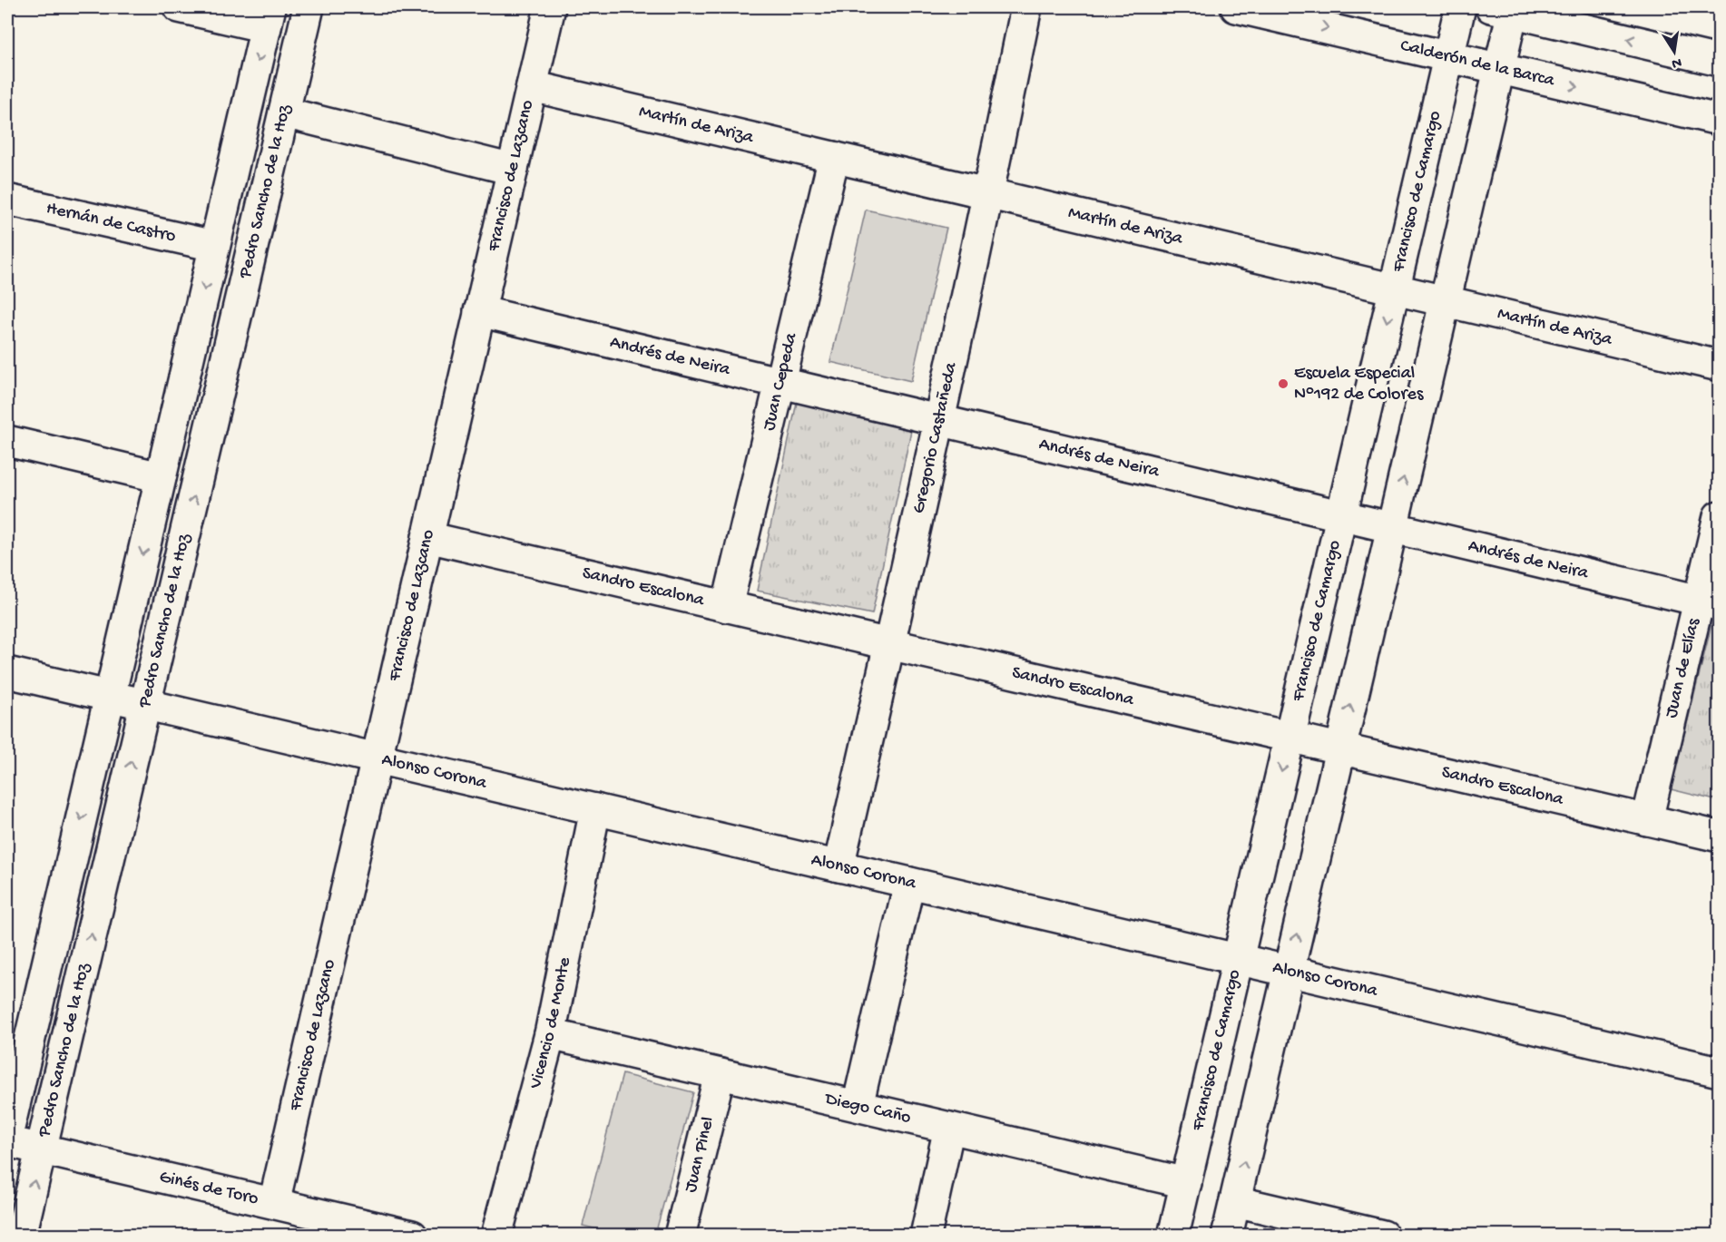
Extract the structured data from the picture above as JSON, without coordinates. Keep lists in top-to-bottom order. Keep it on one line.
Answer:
{"streets":{"street":["Calderón de la Barca","Martín de Ariza","Francisco de Lazcano","Pedro Sancho de la Hoz","Francisco de Camargo","Hernán de Castro","Andrés de Neira","Juan Cepeda","Gregorio Castañeda","Sandro Escalona","Juan de Elías","Alonso Corona","Vicencio de Monte","Diego Caño","Juan Pinel","Ginés de Toro"]},"crossings":[["Calderón de la Barca","Francisco de Camargo"],["Martín de Ariza","Francisco de Lazcano"],["Martín de Ariza","Francisco de Camargo"],["Martín de Ariza","Juan Cepeda"],["Martín de Ariza","Gregorio Castañeda"],["Francisco de Lazcano","Andrés de Neira"],["Francisco de Lazcano","Sandro Escalona"],["Francisco de Lazcano","Alonso Corona"],["Francisco de Lazcano","Ginés de Toro"],["Pedro Sancho de la Hoz","Hernán de Castro"],["Pedro Sancho de la Hoz","Alonso Corona"],["Pedro Sancho de la Hoz","Ginés de Toro"],["Francisco de Camargo","Andrés de Neira"],["Francisco de Camargo","Sandro Escalona"],["Francisco de Camargo","Alonso Corona"],["Francisco de Camargo","Diego Caño"],["Andrés de Neira","Juan Cepeda"],["Andrés de Neira","Gregorio Castañeda"],["Andrés de Neira","Juan de Elías"],["Juan Cepeda","Sandro Escalona"],["Gregorio Castañeda","Sandro Escalona"],["Gregorio Castañeda","Alonso Corona"],["Sandro Escalona","Juan de Elías"],["Alonso Corona","Vicencio de Monte"],["Vicencio de Monte","Diego Caño"],["Diego Caño","Juan Pinel"]],"places":["Escuela Especial N°192 de Colores"],"north":"bottom"}
